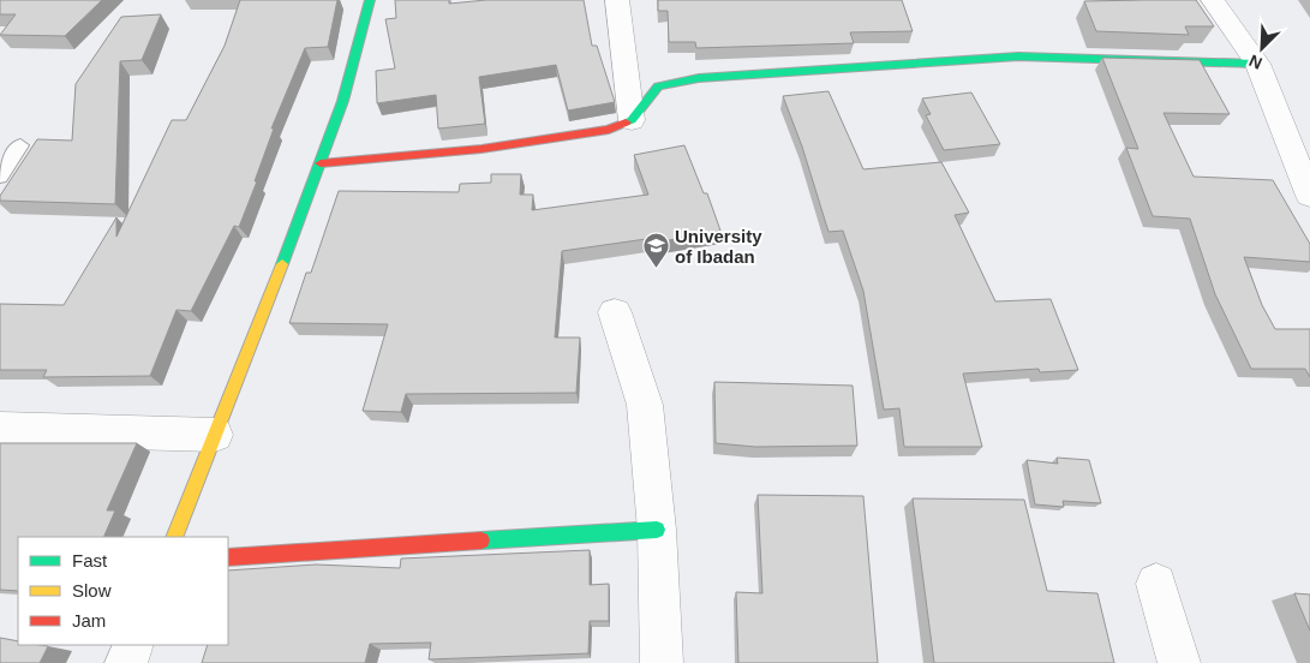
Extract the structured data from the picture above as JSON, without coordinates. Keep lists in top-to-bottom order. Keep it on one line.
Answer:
{"places":{"school or university":["University of Ibadan"]},"legend":["Fast","Slow","Jam"],"north":"bottom left"}
